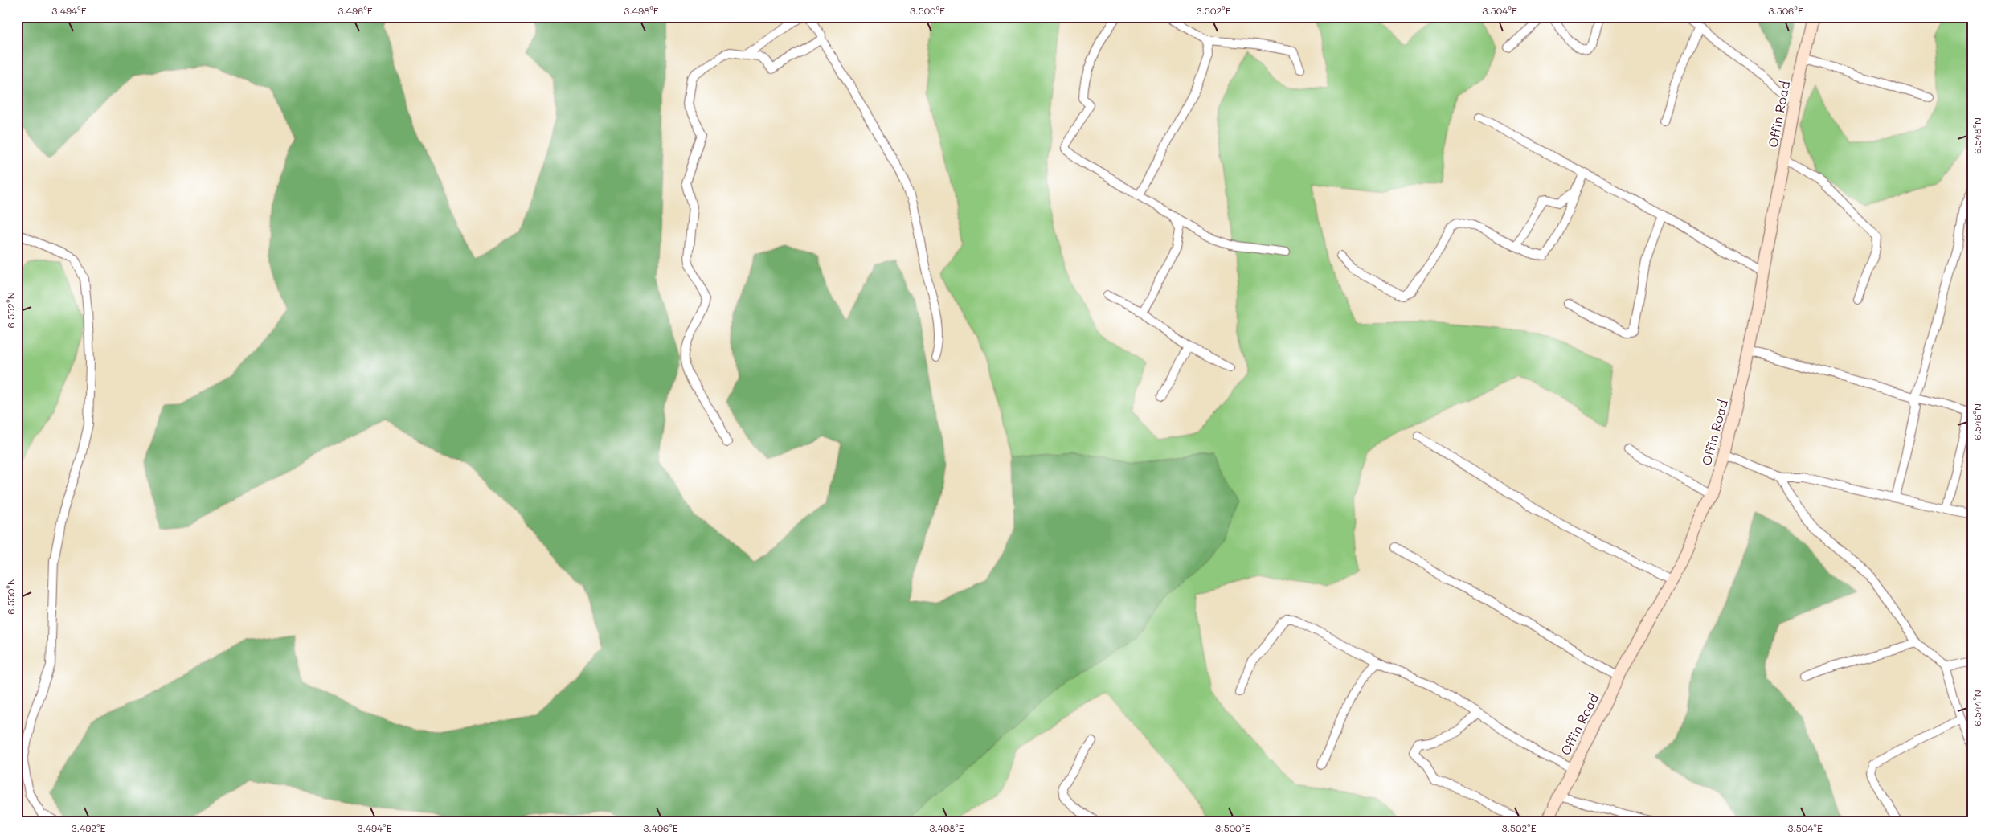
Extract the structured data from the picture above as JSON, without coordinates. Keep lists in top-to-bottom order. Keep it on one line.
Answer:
{"streets":{"street":["Offin Road"]},"coordinates":["3.494°E","3.496°E","3.498°E","3.500°E","3.502°E","3.504°E","3.506°E","6.548°N","6.552°N","6.546°N","6.550°N","6.544°N","3.492°E"]}
